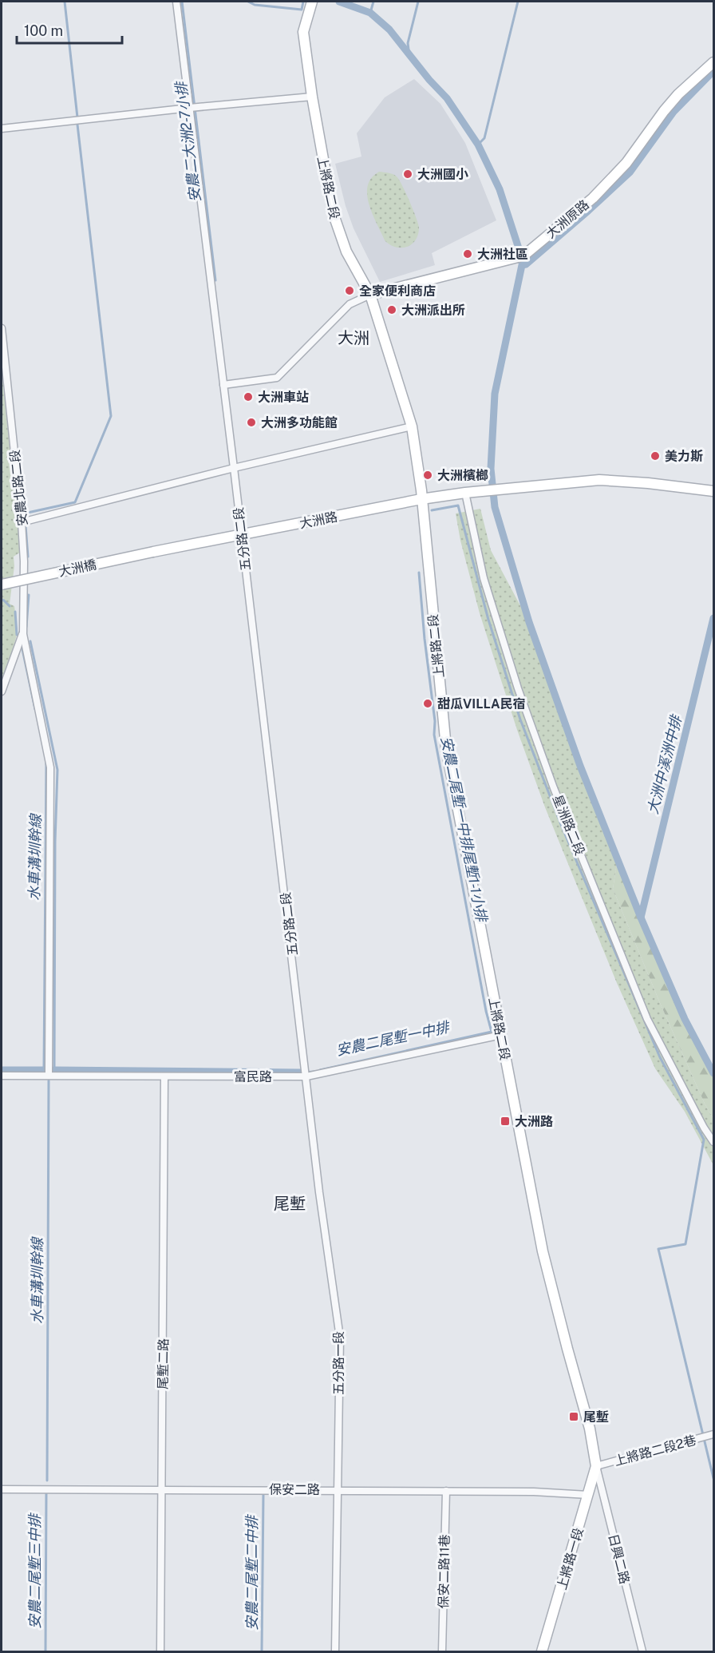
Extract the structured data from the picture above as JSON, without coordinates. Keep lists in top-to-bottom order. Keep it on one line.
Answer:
{"streets":{"main road":["上將路二段","大洲原路","大洲路","大洲橋","上將路一段"],"street":["安農北路二段","五分路二段","星洲路二段","富民路","五分路一段","尾塹二路","上將路二段2巷","保安二路","日興二路","保安二路11巷"]},"crossings":[["上將路二段","大洲原路"],["上將路二段","大洲路"],["上將路二段","富民路"],["上將路二段","上將路二段2巷"],["上將路二段","上將路一段"],["上將路二段","日興二路"],["大洲路","五分路二段"],["大洲路","大洲橋"],["大洲路","星洲路二段"],["五分路二段","富民路"],["五分路二段","五分路一段"],["富民路","五分路一段"],["富民路","尾塹二路"],["五分路一段","保安二路"],["尾塹二路","保安二路"],["上將路二段2巷","上將路一段"],["上將路二段2巷","日興二路"],["保安二路","上將路一段"],["保安二路","保安二路11巷"],["上將路一段","日興二路"]],"districts":["大洲","尾塹"],"water":["安農二大洲2-7小排","大洲中溪洲中排","安農二尾塹一中排尾塹1-1小排","水車溝圳幹線","安農二尾塹一中排","安農二尾塹三中排","安農二尾塹二中排"],"places":{"other":["大洲國小","大洲社區","全家便利商店","大洲派出所","大洲車站","大洲多功能館","美力斯","大洲檳榔","甜瓜VILLA民宿"],"transit":["大洲路","尾塹"]},"scale_bar":"100 m"}
